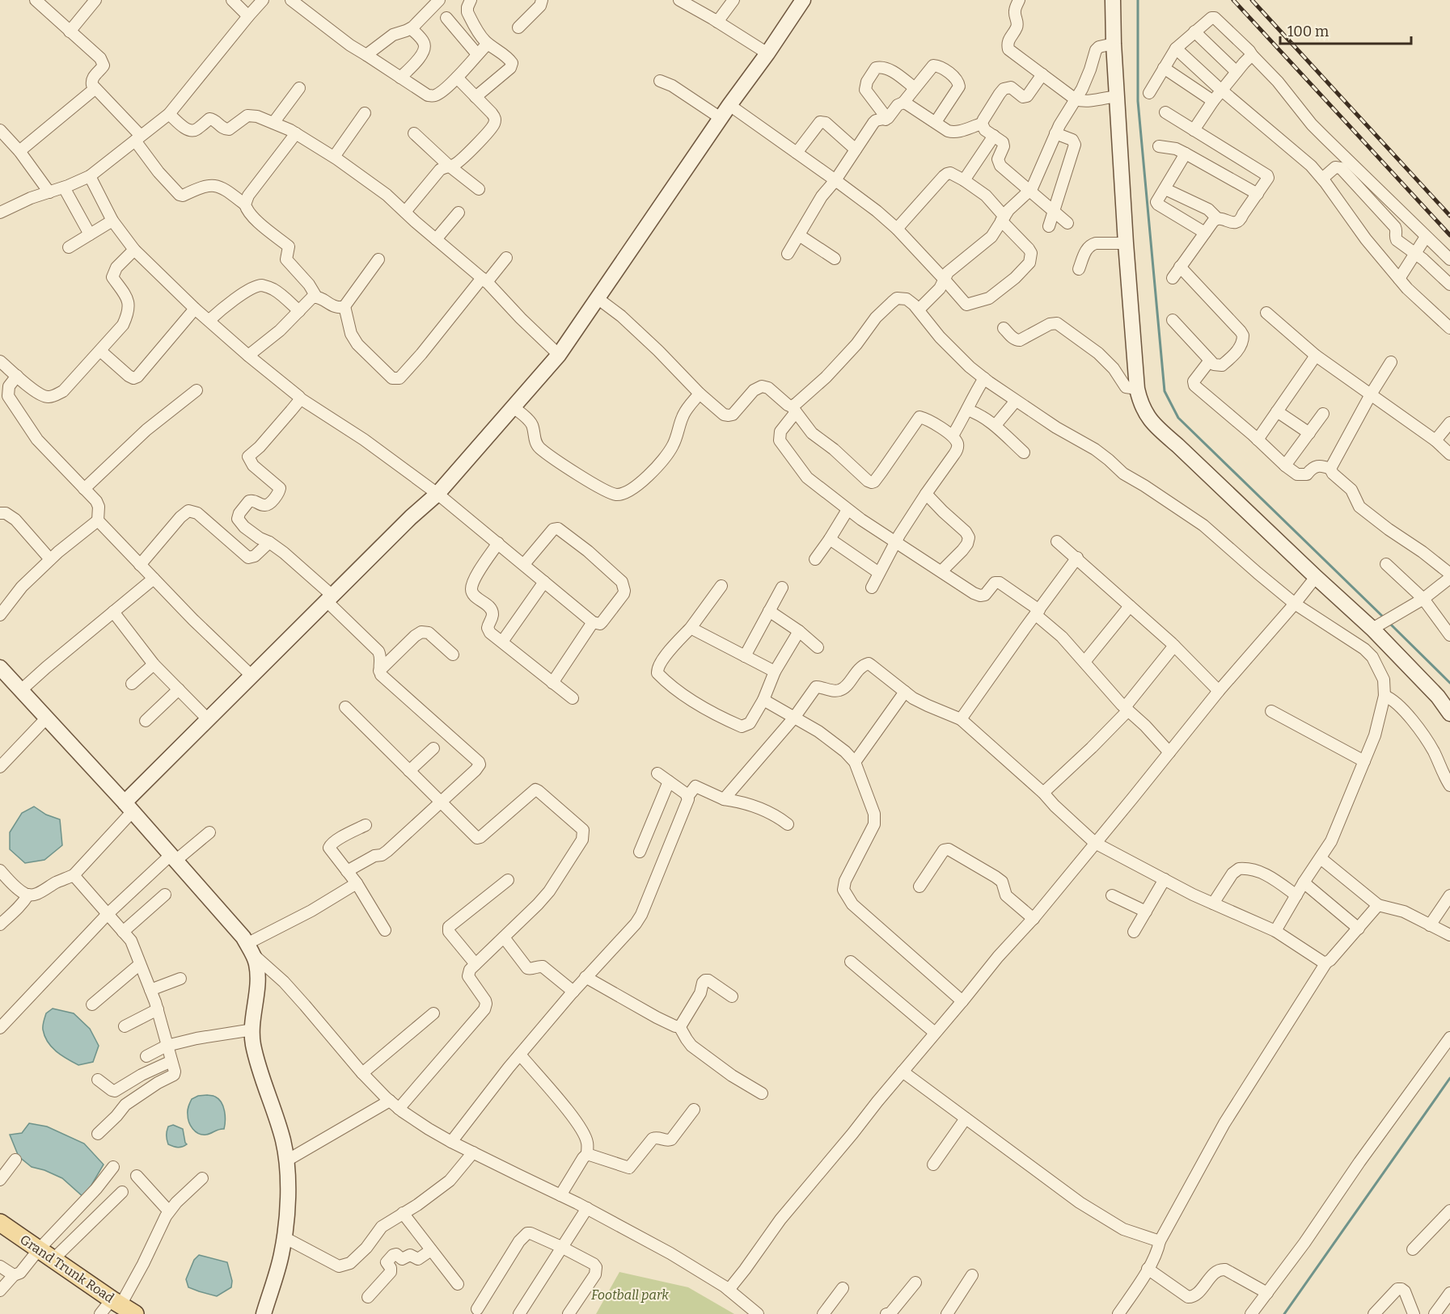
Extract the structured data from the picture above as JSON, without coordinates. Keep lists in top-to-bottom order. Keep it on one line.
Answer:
{"streets":{"main road":["Grand Trunk Road"]},"parks":["Football park"],"scale_bar":"100 m"}
